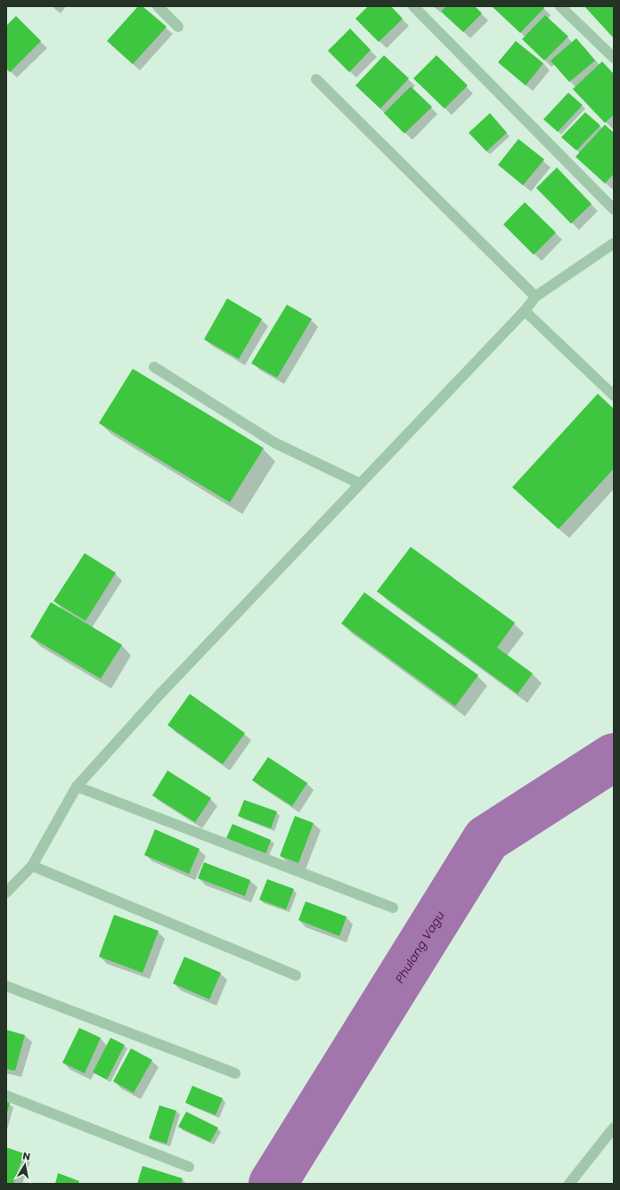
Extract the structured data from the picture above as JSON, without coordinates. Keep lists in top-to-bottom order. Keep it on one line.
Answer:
{"water":["Phulang Vagu"],"north":"top"}
